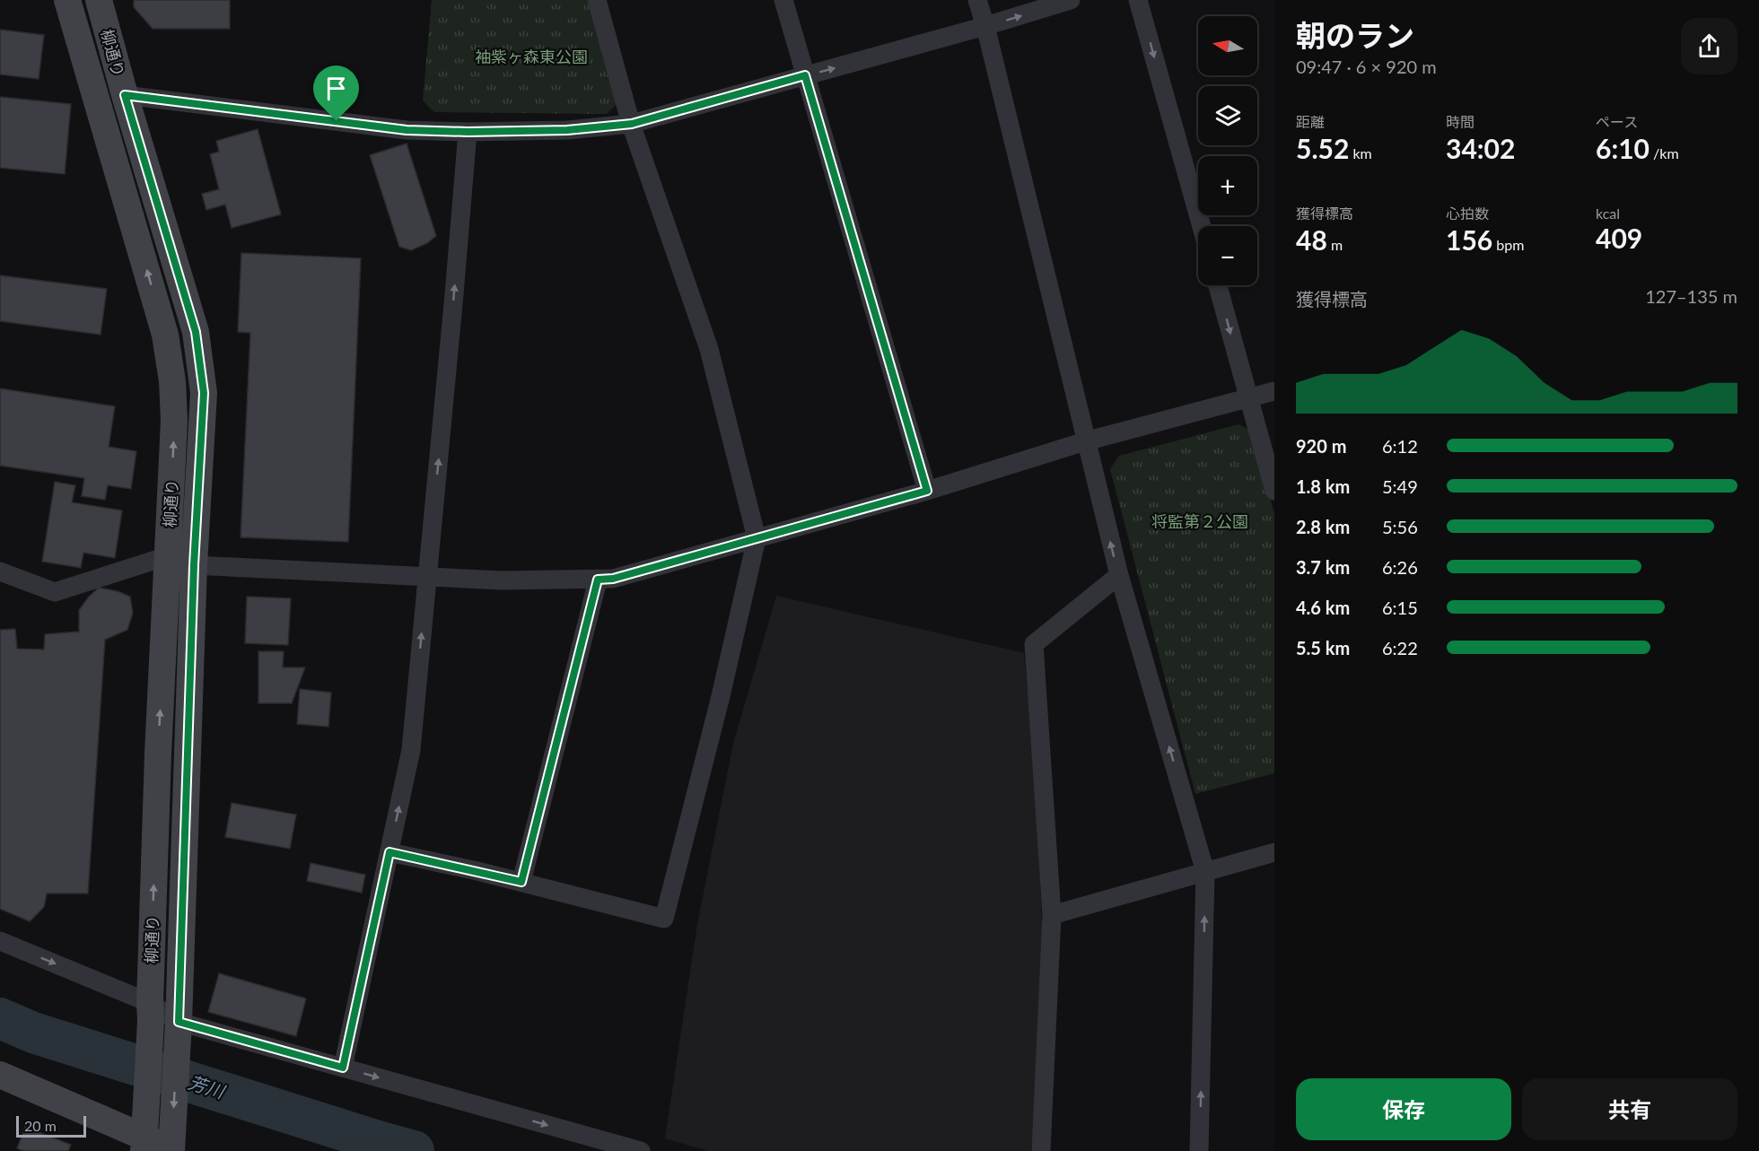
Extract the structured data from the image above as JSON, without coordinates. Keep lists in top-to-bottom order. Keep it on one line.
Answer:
{"streets":{"street":["柳通り"]},"water":["芳川"],"parks":["袖紫ヶ森東公園","将監第２公園"],"scale_bar":"20 m","north":"left","page":{"heading":["朝のラン","09:47 · 6 × 920 m"],"map_buttons":["+","−"],"stats":[["距離","5.52 km"],["時間","34:02"],["ペース","6:10 /km"],["獲得標高","48 m"],["心拍数","156 bpm"],["kcal","409"]],"chart":["獲得標高","127–135 m"],"list":[{"name":"920 m","note":"6:12"},{"name":"1.8 km","note":"5:49"},{"name":"2.8 km","note":"5:56"},{"name":"3.7 km","note":"6:26"},{"name":"4.6 km","note":"6:15"},{"name":"5.5 km","note":"6:22"}],"buttons":["保存","共有"],"scale":"20 m"}}
